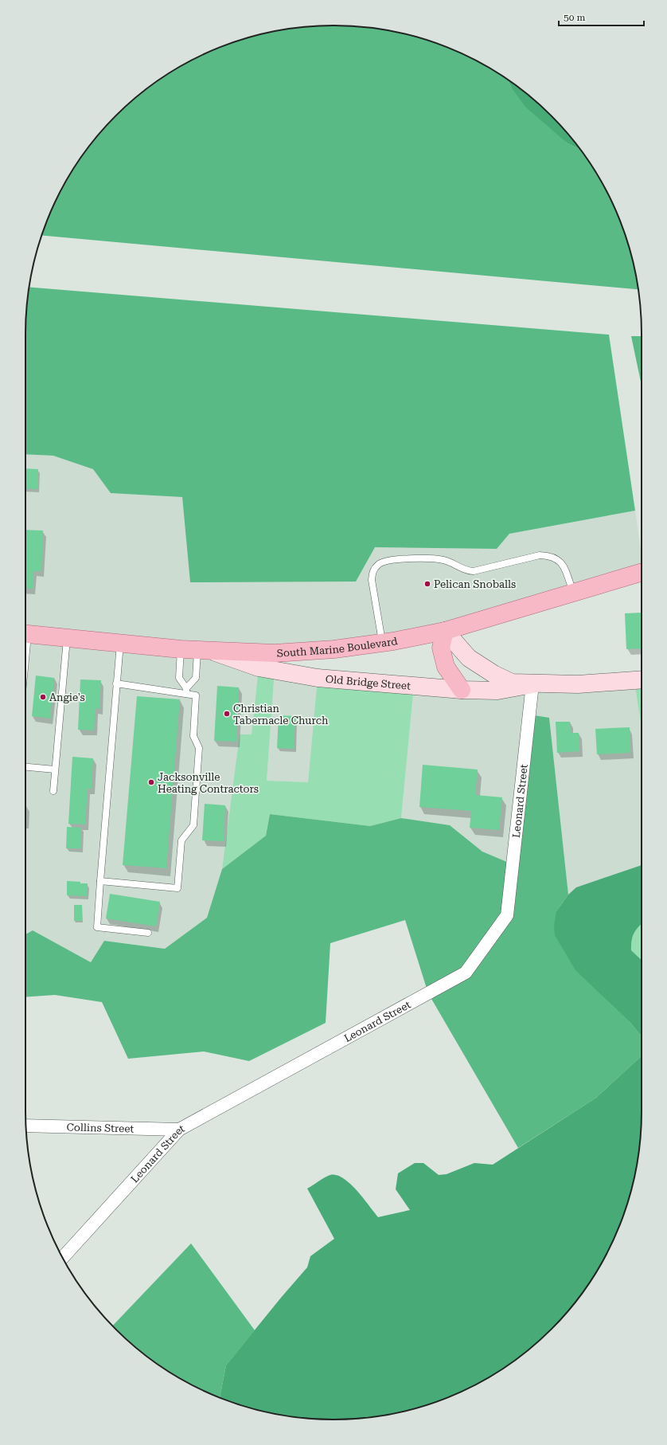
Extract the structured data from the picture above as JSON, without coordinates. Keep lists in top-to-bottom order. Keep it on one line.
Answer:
{"streets":{"main road":["South Marine Boulevard","Old Bridge Street"],"street":["Leonard Street","Collins Street"]},"crossings":[["South Marine Boulevard","Old Bridge Street"],["Old Bridge Street","Leonard Street"],["Leonard Street","Collins Street"]],"places":["Pelican Snoballs","Angie's","Christian Tabernacle Church","Jacksonville Heating Contractors"],"scale_bar":"50 m"}
